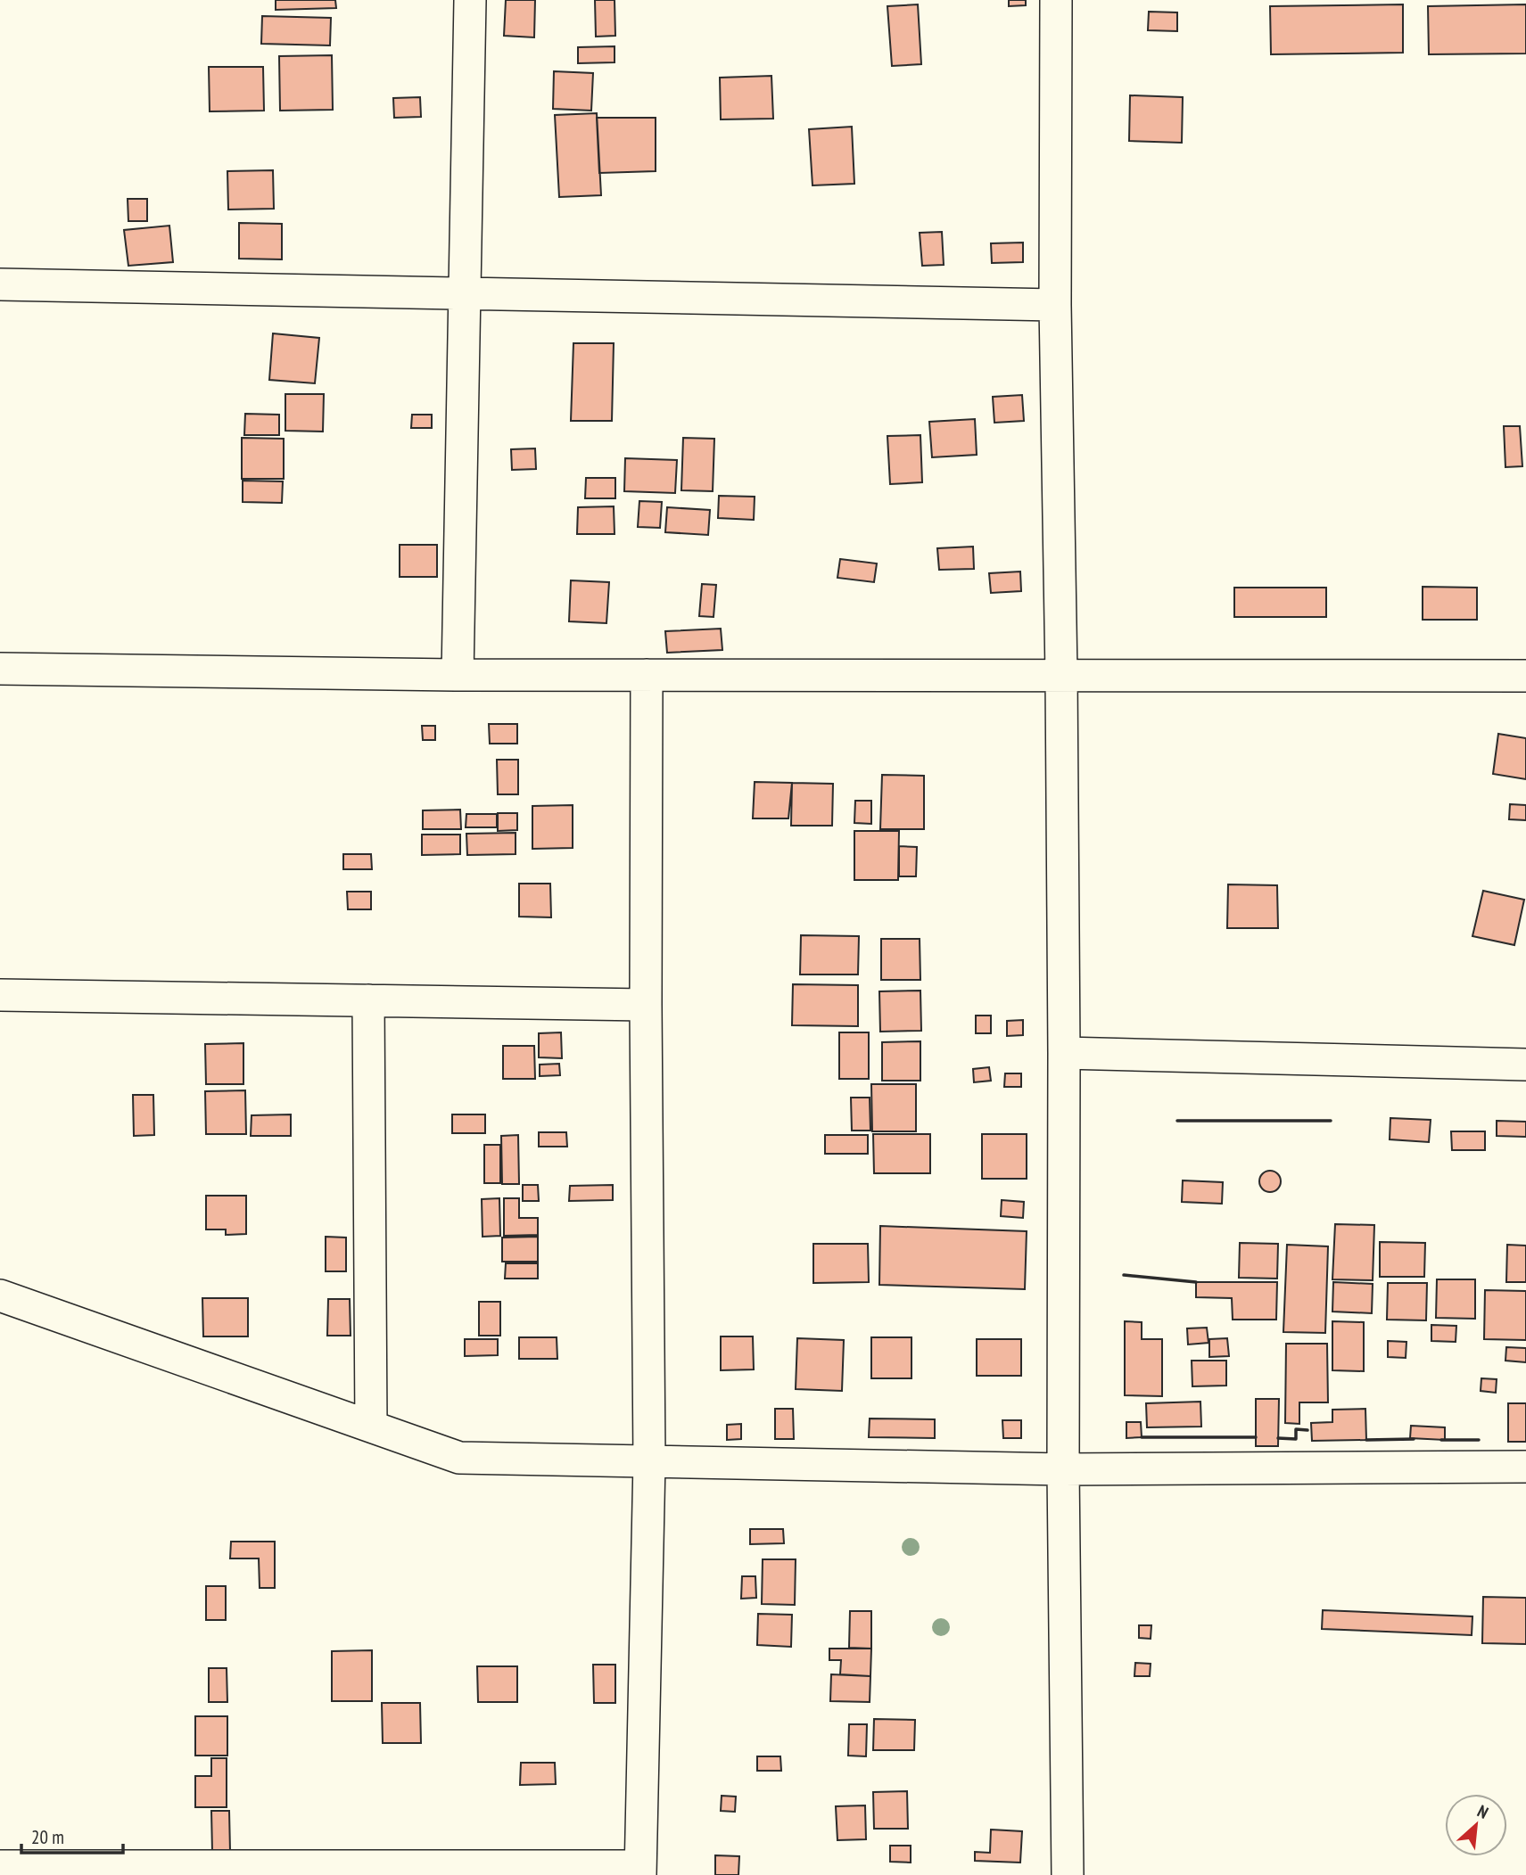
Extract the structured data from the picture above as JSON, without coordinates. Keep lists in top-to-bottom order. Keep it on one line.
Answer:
{"scale_bar":"20 m","north":"top right"}
